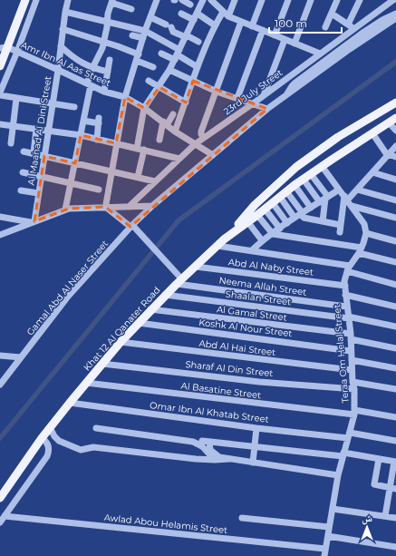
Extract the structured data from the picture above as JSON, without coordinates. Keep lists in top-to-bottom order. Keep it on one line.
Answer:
{"streets":{"main road":["Khat 12 Al Qanater Road"],"street":["Amr Ibn Al Aas Street","23rd July Street","Al Maahad Al Dini Street","Abd Al Naby Street","Neema Allah Street","Gamal Abd Al Naser Street","Shaalan Street","Al Gamal Street","Koshk Al Nour Street","Abd Al Hai Street","Teraa Om Helal Street","Sharaf Al Din Street","Al Basatine Street","Omar Ibn Al Khatab Street","Awlad Abou Helamis Street"]},"crossings":[["Amr Ibn Al Aas Street","23rd July Street"],["Amr Ibn Al Aas Street","Al Maahad Al Dini Street"],["Abd Al Naby Street","Khat 12 Al Qanater Road"],["Abd Al Naby Street","Teraa Om Helal Street"],["Neema Allah Street","Khat 12 Al Qanater Road"],["Neema Allah Street","Teraa Om Helal Street"],["Shaalan Street","Khat 12 Al Qanater Road"],["Shaalan Street","Teraa Om Helal Street"],["Al Gamal Street","Khat 12 Al Qanater Road"],["Al Gamal Street","Teraa Om Helal Street"],["Koshk Al Nour Street","Khat 12 Al Qanater Road"],["Koshk Al Nour Street","Teraa Om Helal Street"],["Khat 12 Al Qanater Road","Abd Al Hai Street"],["Khat 12 Al Qanater Road","Sharaf Al Din Street"],["Khat 12 Al Qanater Road","Al Basatine Street"],["Khat 12 Al Qanater Road","Omar Ibn Al Khatab Street"],["Abd Al Hai Street","Teraa Om Helal Street"],["Teraa Om Helal Street","Sharaf Al Din Street"],["Teraa Om Helal Street","Al Basatine Street"],["Teraa Om Helal Street","Omar Ibn Al Khatab Street"],["Teraa Om Helal Street","Awlad Abou Helamis Street"]],"scale_bar":"100 m","north":"top"}
